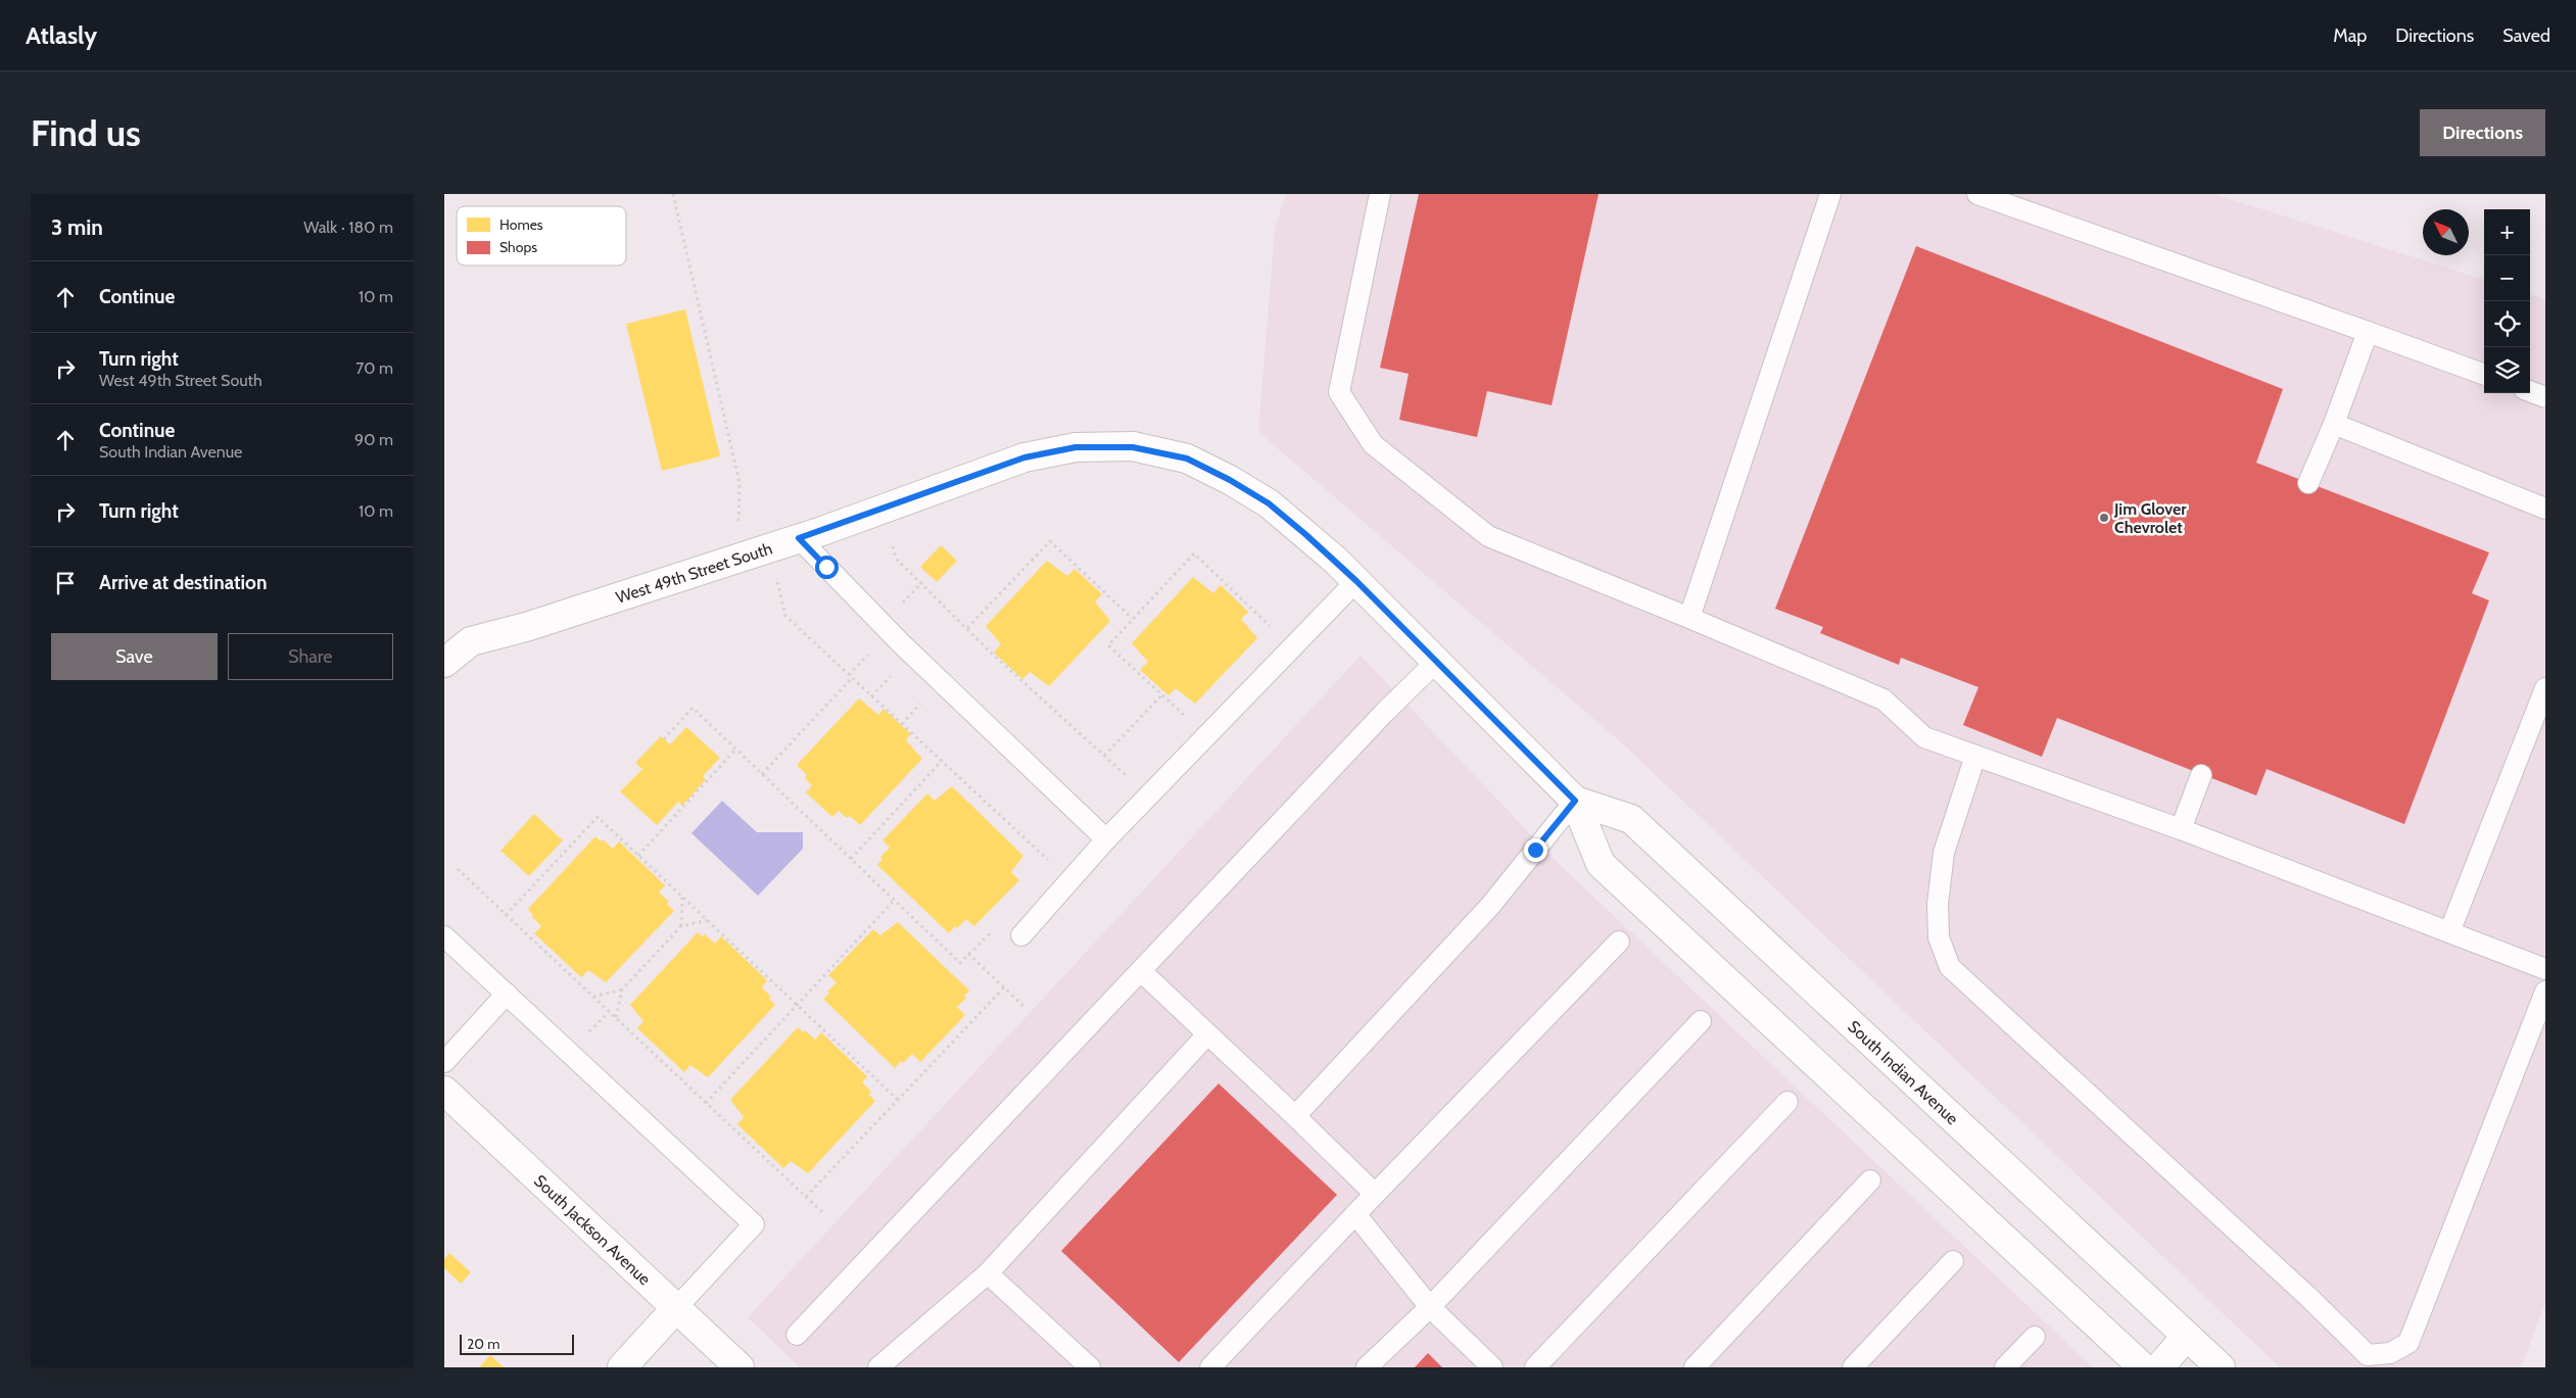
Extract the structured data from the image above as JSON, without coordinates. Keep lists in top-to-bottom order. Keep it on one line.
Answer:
{"streets":{"street":["West 49th Street South","South Indian Avenue","South Jackson Avenue"]},"crossings":[["West 49th Street South","South Indian Avenue"]],"places":["Jim Glover Chevrolet"],"legend":["Homes","Shops"],"scale_bar":"20 m","north":"top left","page":{"header":"Atlasly","nav":["Map","Directions","Saved"],"buttons":["Directions",["Save","Share"]],"title":"Find us","heading":["3 min","Walk · 180 m"],"map_buttons":["+","−"],"list":[["Continue","10 m"],["Turn right","West 49th Street South","70 m"],["Continue","South Indian Avenue","90 m"],["Turn right","10 m"],"Arrive at destination"],"scale":"20 m"}}
